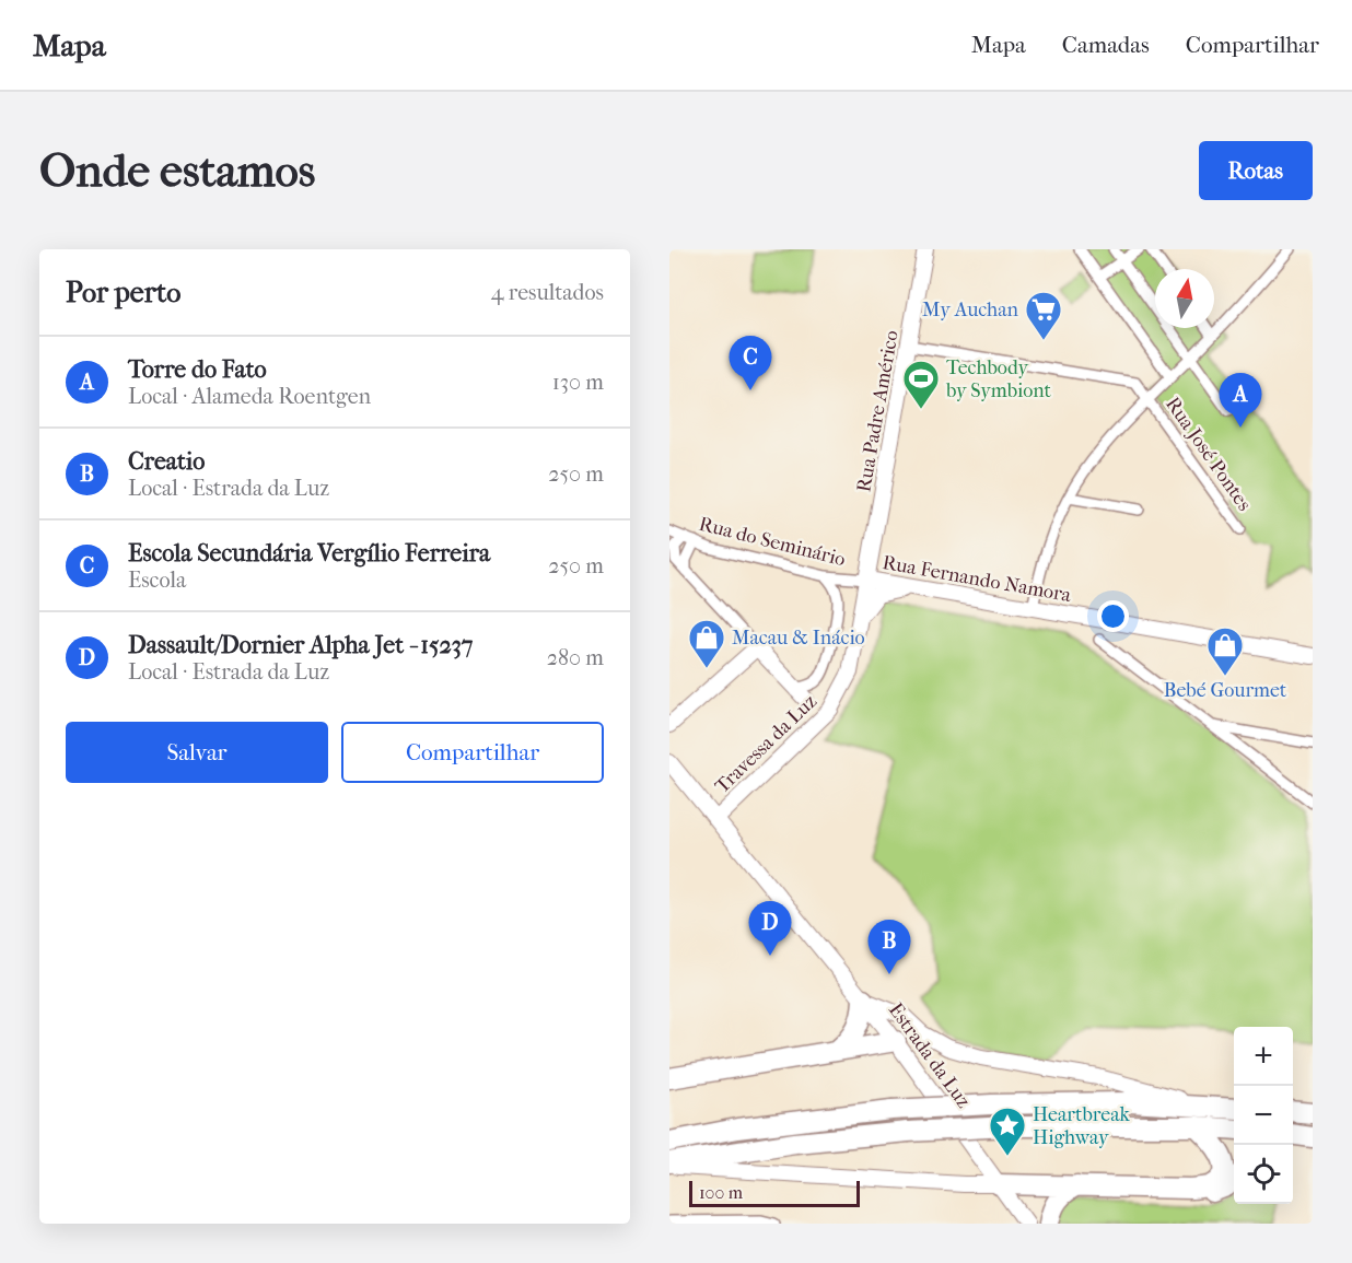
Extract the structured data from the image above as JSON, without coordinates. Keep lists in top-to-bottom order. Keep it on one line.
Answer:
{"streets":{"street":["Rua Padre Américo","Rua José Pontes","Rua do Seminário","Rua Fernando Namora","Travessa da Luz","Estrada da Luz"]},"crossings":[["Rua Padre Américo","Rua do Seminário"],["Rua Padre Américo","Rua Fernando Namora"],["Rua Padre Américo","Travessa da Luz"],["Rua do Seminário","Rua Fernando Namora"],["Rua do Seminário","Travessa da Luz"],["Rua Fernando Namora","Travessa da Luz"],["Travessa da Luz","Estrada da Luz"]],"places":{"supermarket":["My Auchan"],"sports":["Techbody by Symbiont"],"shop":["Macau & Inácio","Bebé Gourmet"],"place":["Heartbreak Highway"]},"scale_bar":"100 m","north":"top","page":{"header":"Mapa","nav":["Mapa","Camadas","Compartilhar"],"buttons":["Rotas",["Salvar","Compartilhar"]],"title":"Onde estamos","heading":["Por perto","4 resultados"],"list":[{"mark":"A","name":"Torre do Fato","note":"Local · Alameda Roentgen","value":"130 m"},{"mark":"B","name":"Creatio","note":"Local · Estrada da Luz","value":"250 m"},{"mark":"C","name":"Escola Secundária Vergílio Ferreira","note":"Escola","value":"250 m"},{"mark":"D","name":"Dassault/Dornier Alpha Jet - 15237","note":"Local · Estrada da Luz","value":"280 m"}],"pins":["C","A","D","B"],"map_buttons":["+","−"],"scale":"100 m"}}
